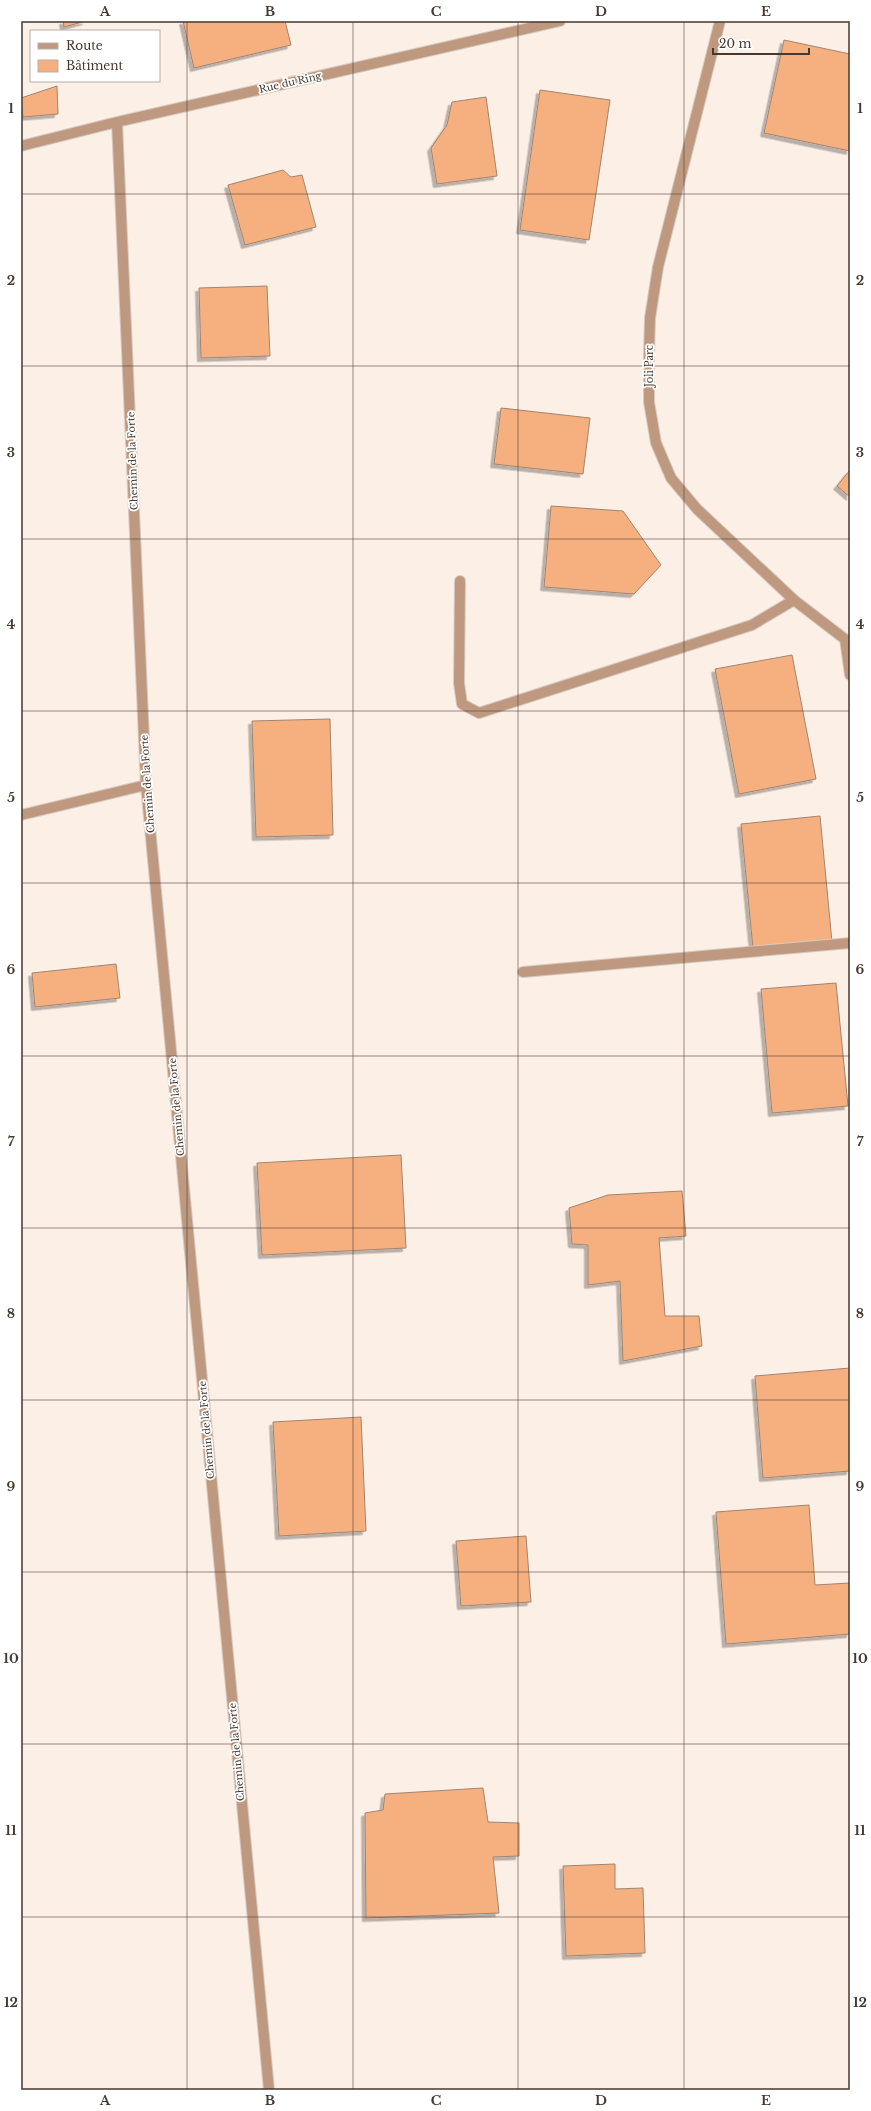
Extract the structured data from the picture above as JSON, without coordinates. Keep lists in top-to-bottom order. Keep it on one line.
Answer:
{"streets":{"street":["Rue du Ring","Joli Parc","Chemin de la Forte"]},"crossings":[["Rue du Ring","Chemin de la Forte"]],"legend":["Route","Bâtiment"],"scale_bar":"20 m","grid":{"columns":["A","B","C","D","E"],"rows":["1","2","3","4","5","6","7","8","9","10","11","12"]}}
